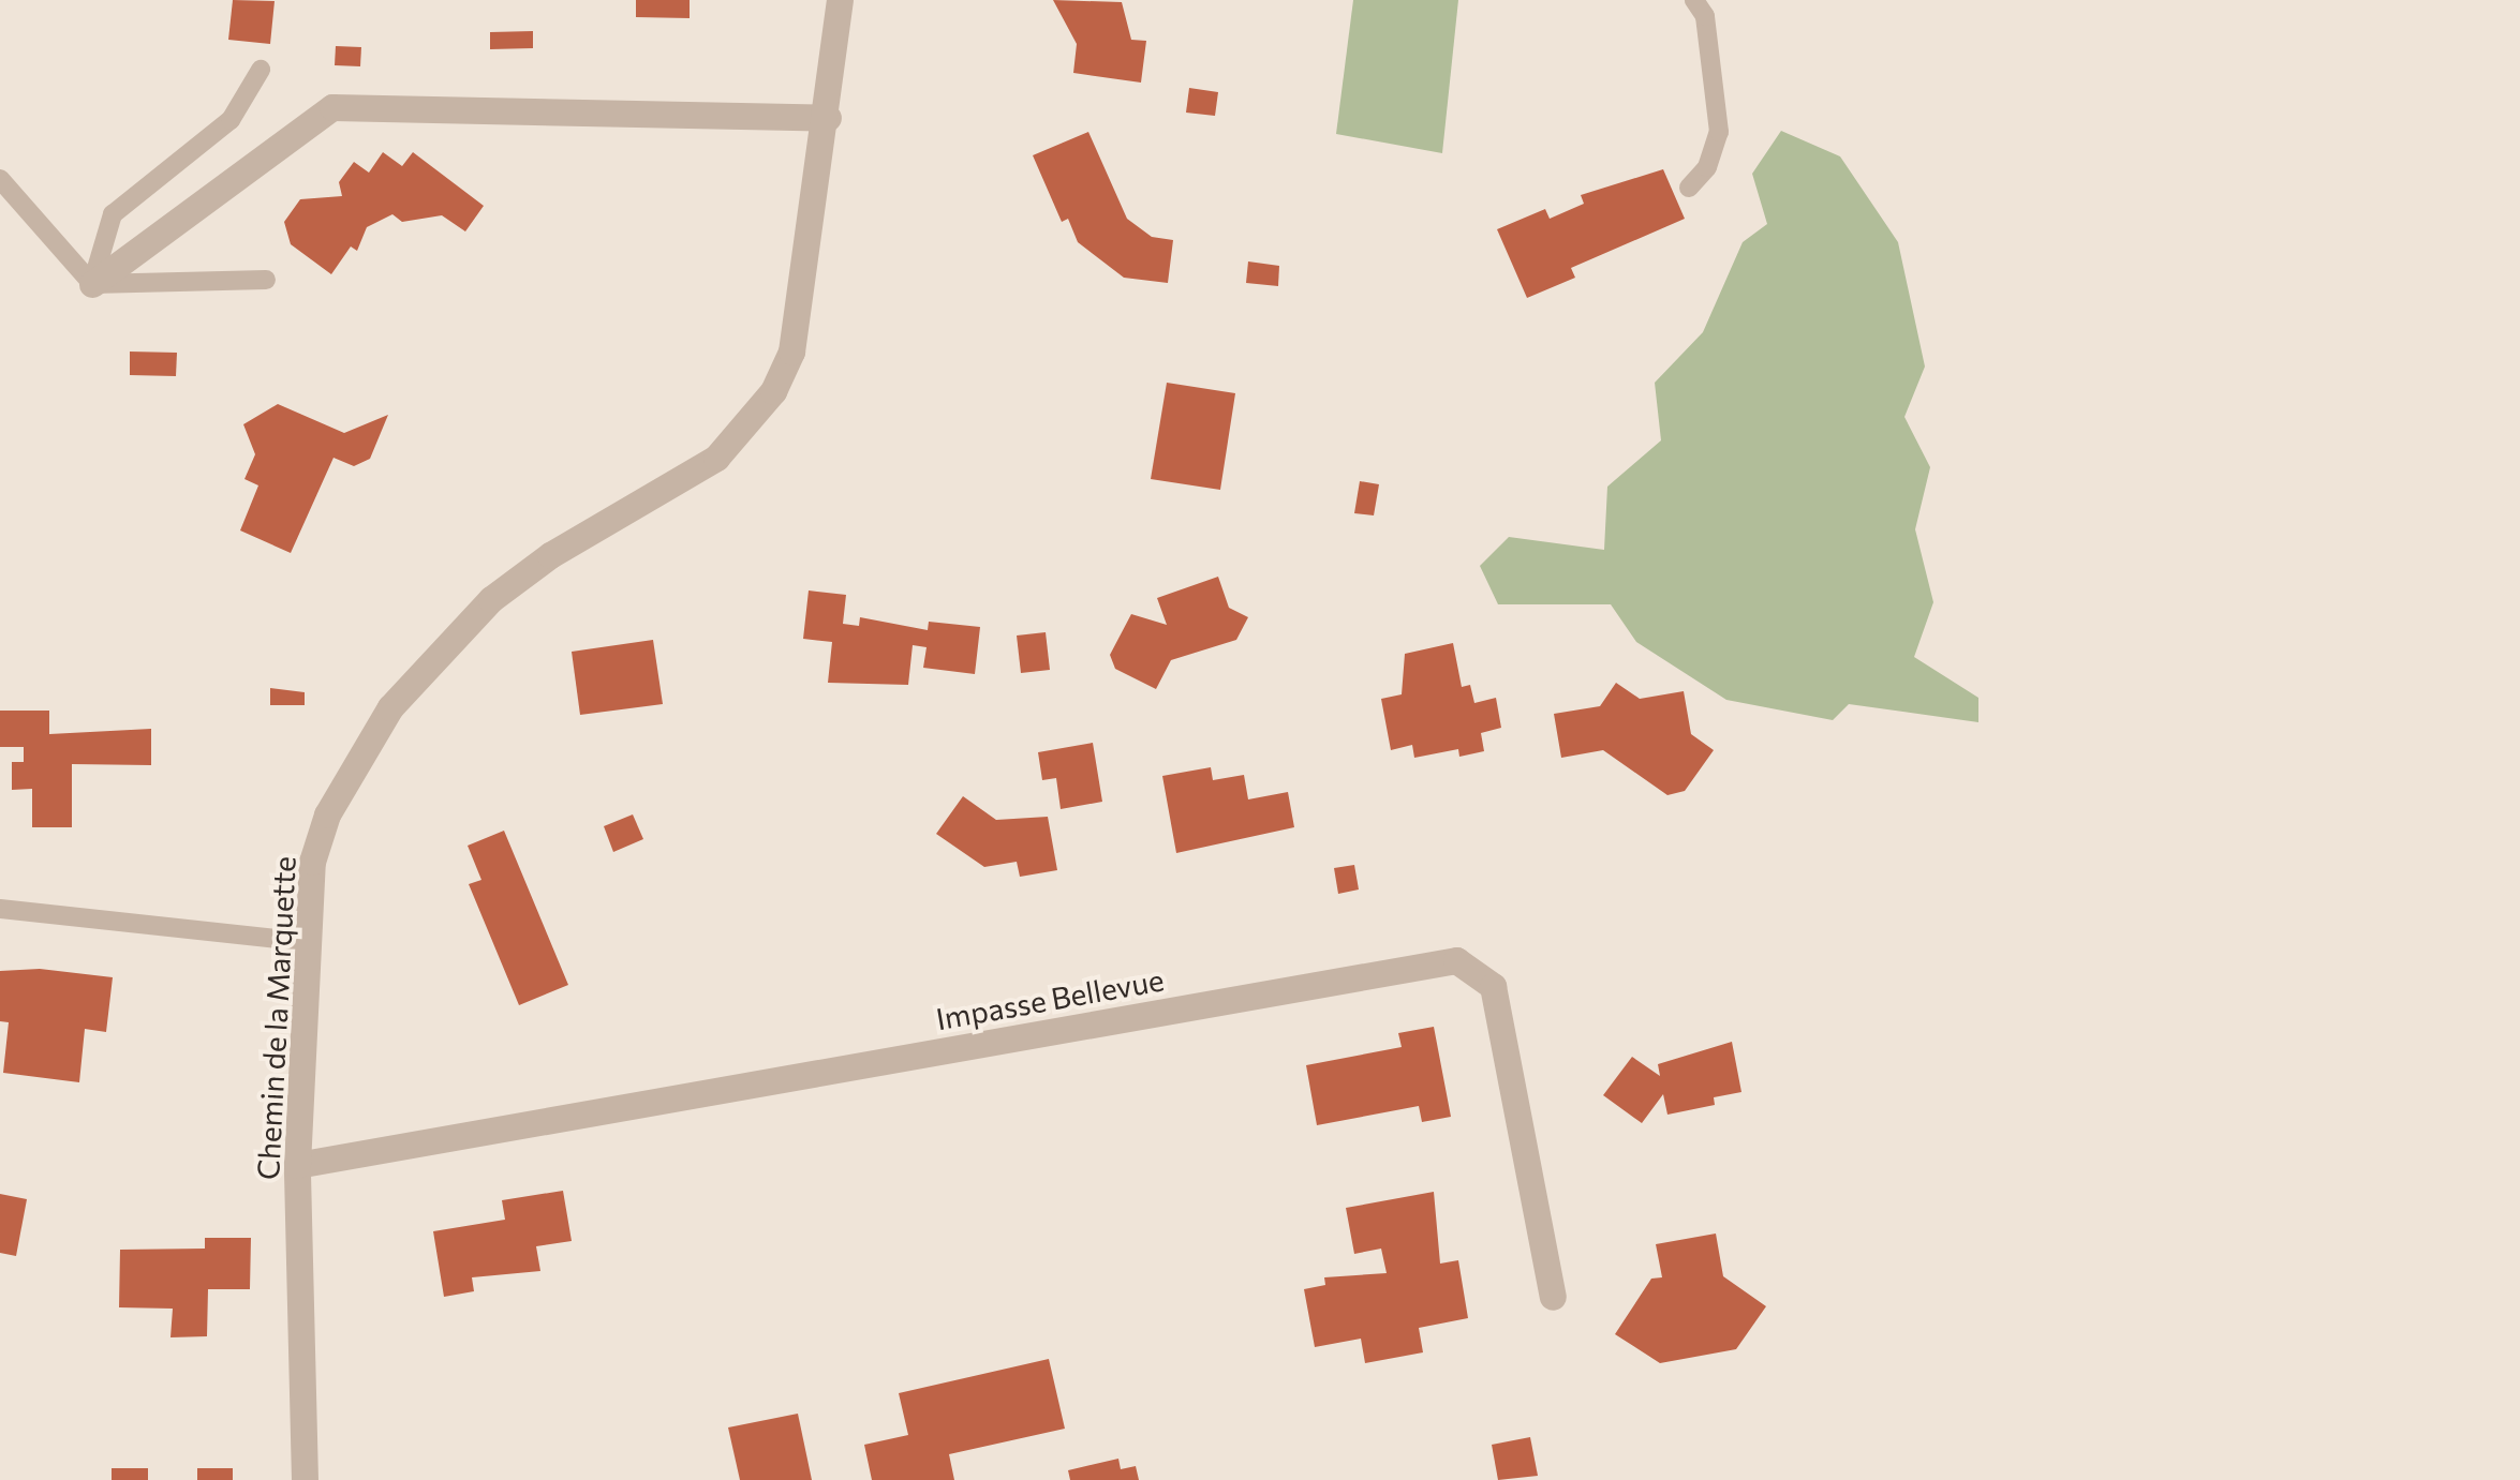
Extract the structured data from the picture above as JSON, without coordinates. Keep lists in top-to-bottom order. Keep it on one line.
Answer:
{"streets":{"street":["Impasse Bellevue","Chemin de la Marquette"]},"crossings":[["Impasse Bellevue","Chemin de la Marquette"]]}
